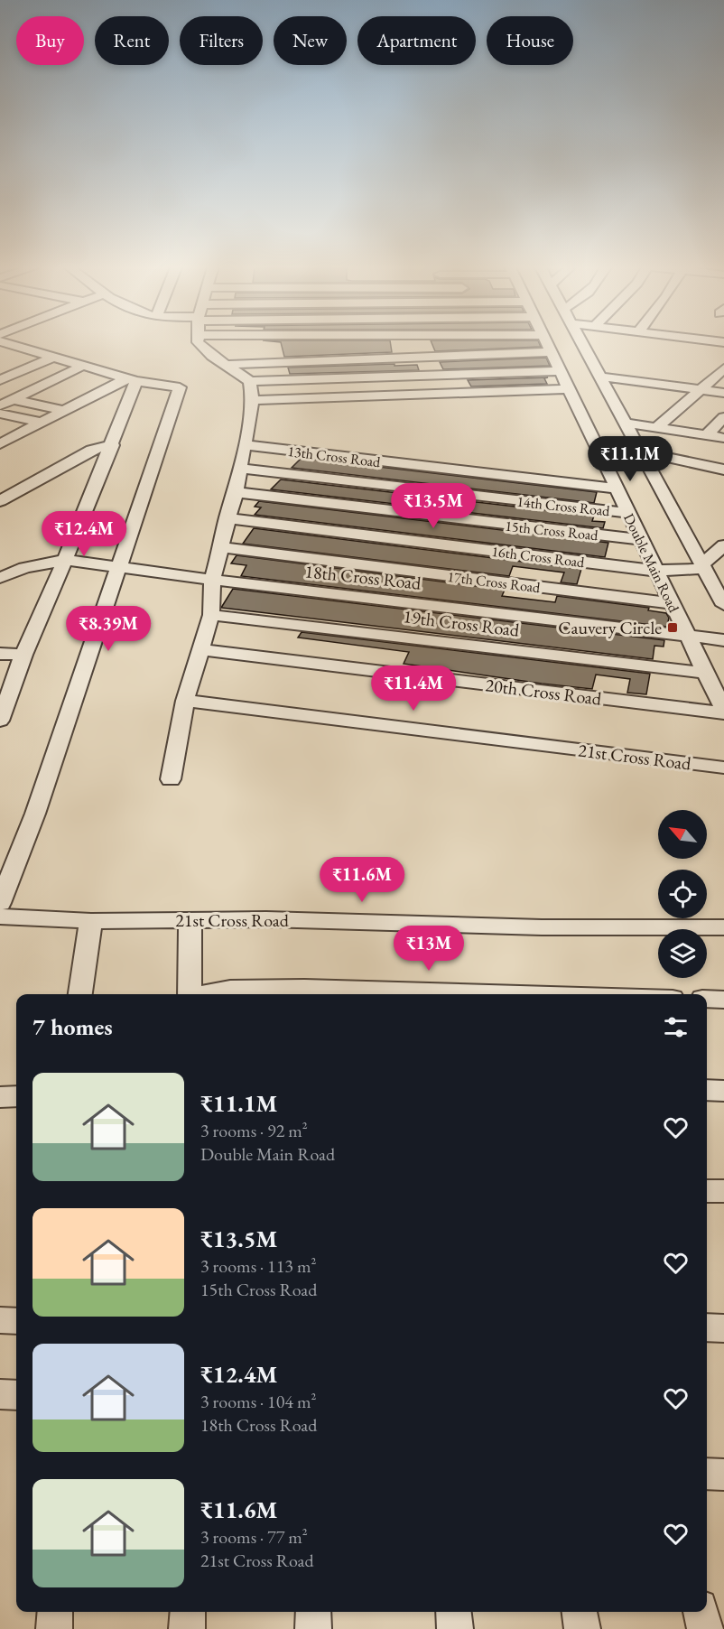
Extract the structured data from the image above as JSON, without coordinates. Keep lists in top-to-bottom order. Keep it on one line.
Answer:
{"streets":{"street":["13th Cross Road","14th Cross Road","15th Cross Road","16th Cross Road","Double Main Road","18th Cross Road","17th Cross Road","19th Cross Road","20th Cross Road","21st Cross Road"]},"crossings":[["13th Cross Road","Double Main Road"],["14th Cross Road","Double Main Road"],["15th Cross Road","Double Main Road"],["16th Cross Road","Double Main Road"],["Double Main Road","18th Cross Road"],["Double Main Road","17th Cross Road"],["Double Main Road","19th Cross Road"],["Double Main Road","20th Cross Road"]],"places":{"transit":["Cauvery Circle"]},"north":"top left","page":{"chip":["Buy","Rent","Filters","New","Apartment","House"],"price":["₹11.1M","₹13.5M","₹12.4M","₹8.39M","₹11.4M","₹11.6M","₹13M"],"heading":"7 homes","list":[{"name":"₹11.1M","note":"3 rooms · 92 m² · Double Main Road"},{"name":"₹13.5M","note":"3 rooms · 113 m² · 15th Cross Road"},{"name":"₹12.4M","note":"3 rooms · 104 m² · 18th Cross Road"},{"name":"₹11.6M","note":"3 rooms · 77 m² · 21st Cross Road"}]}}
